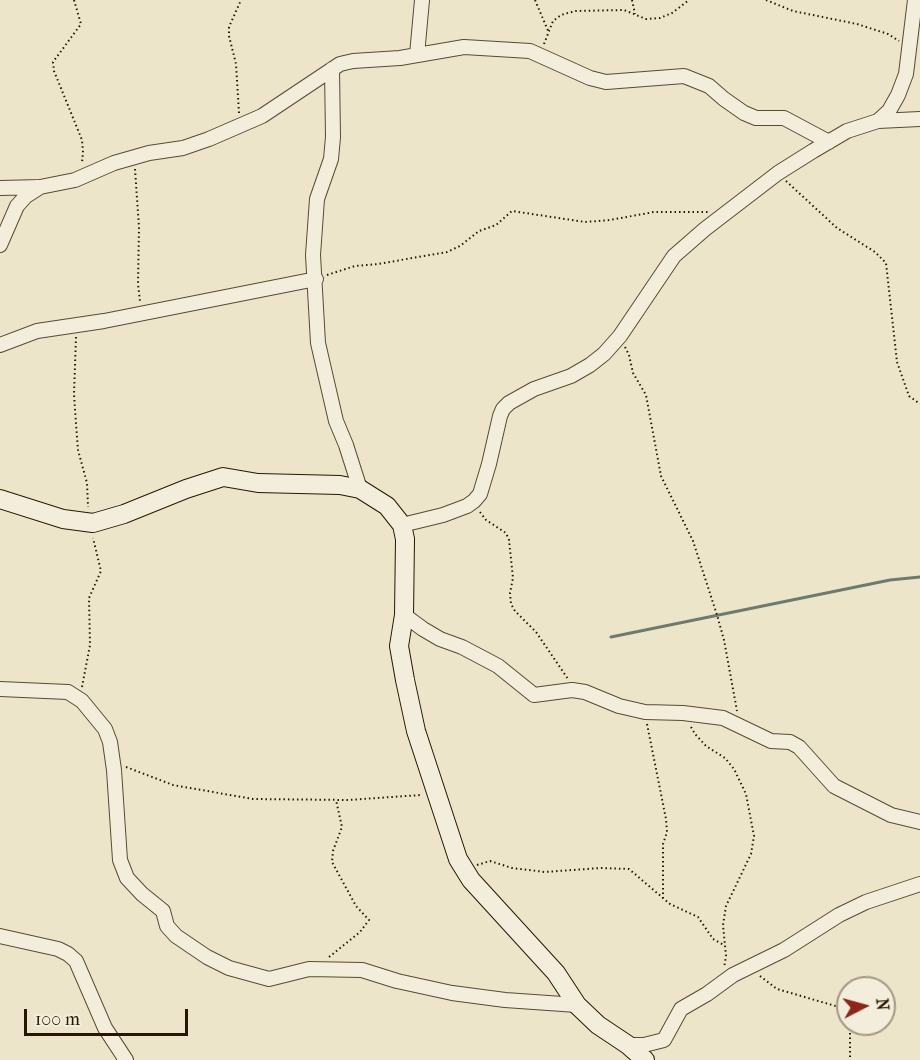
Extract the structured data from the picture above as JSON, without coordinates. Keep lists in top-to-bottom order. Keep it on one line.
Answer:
{"scale_bar":"100 m","north":"right"}
